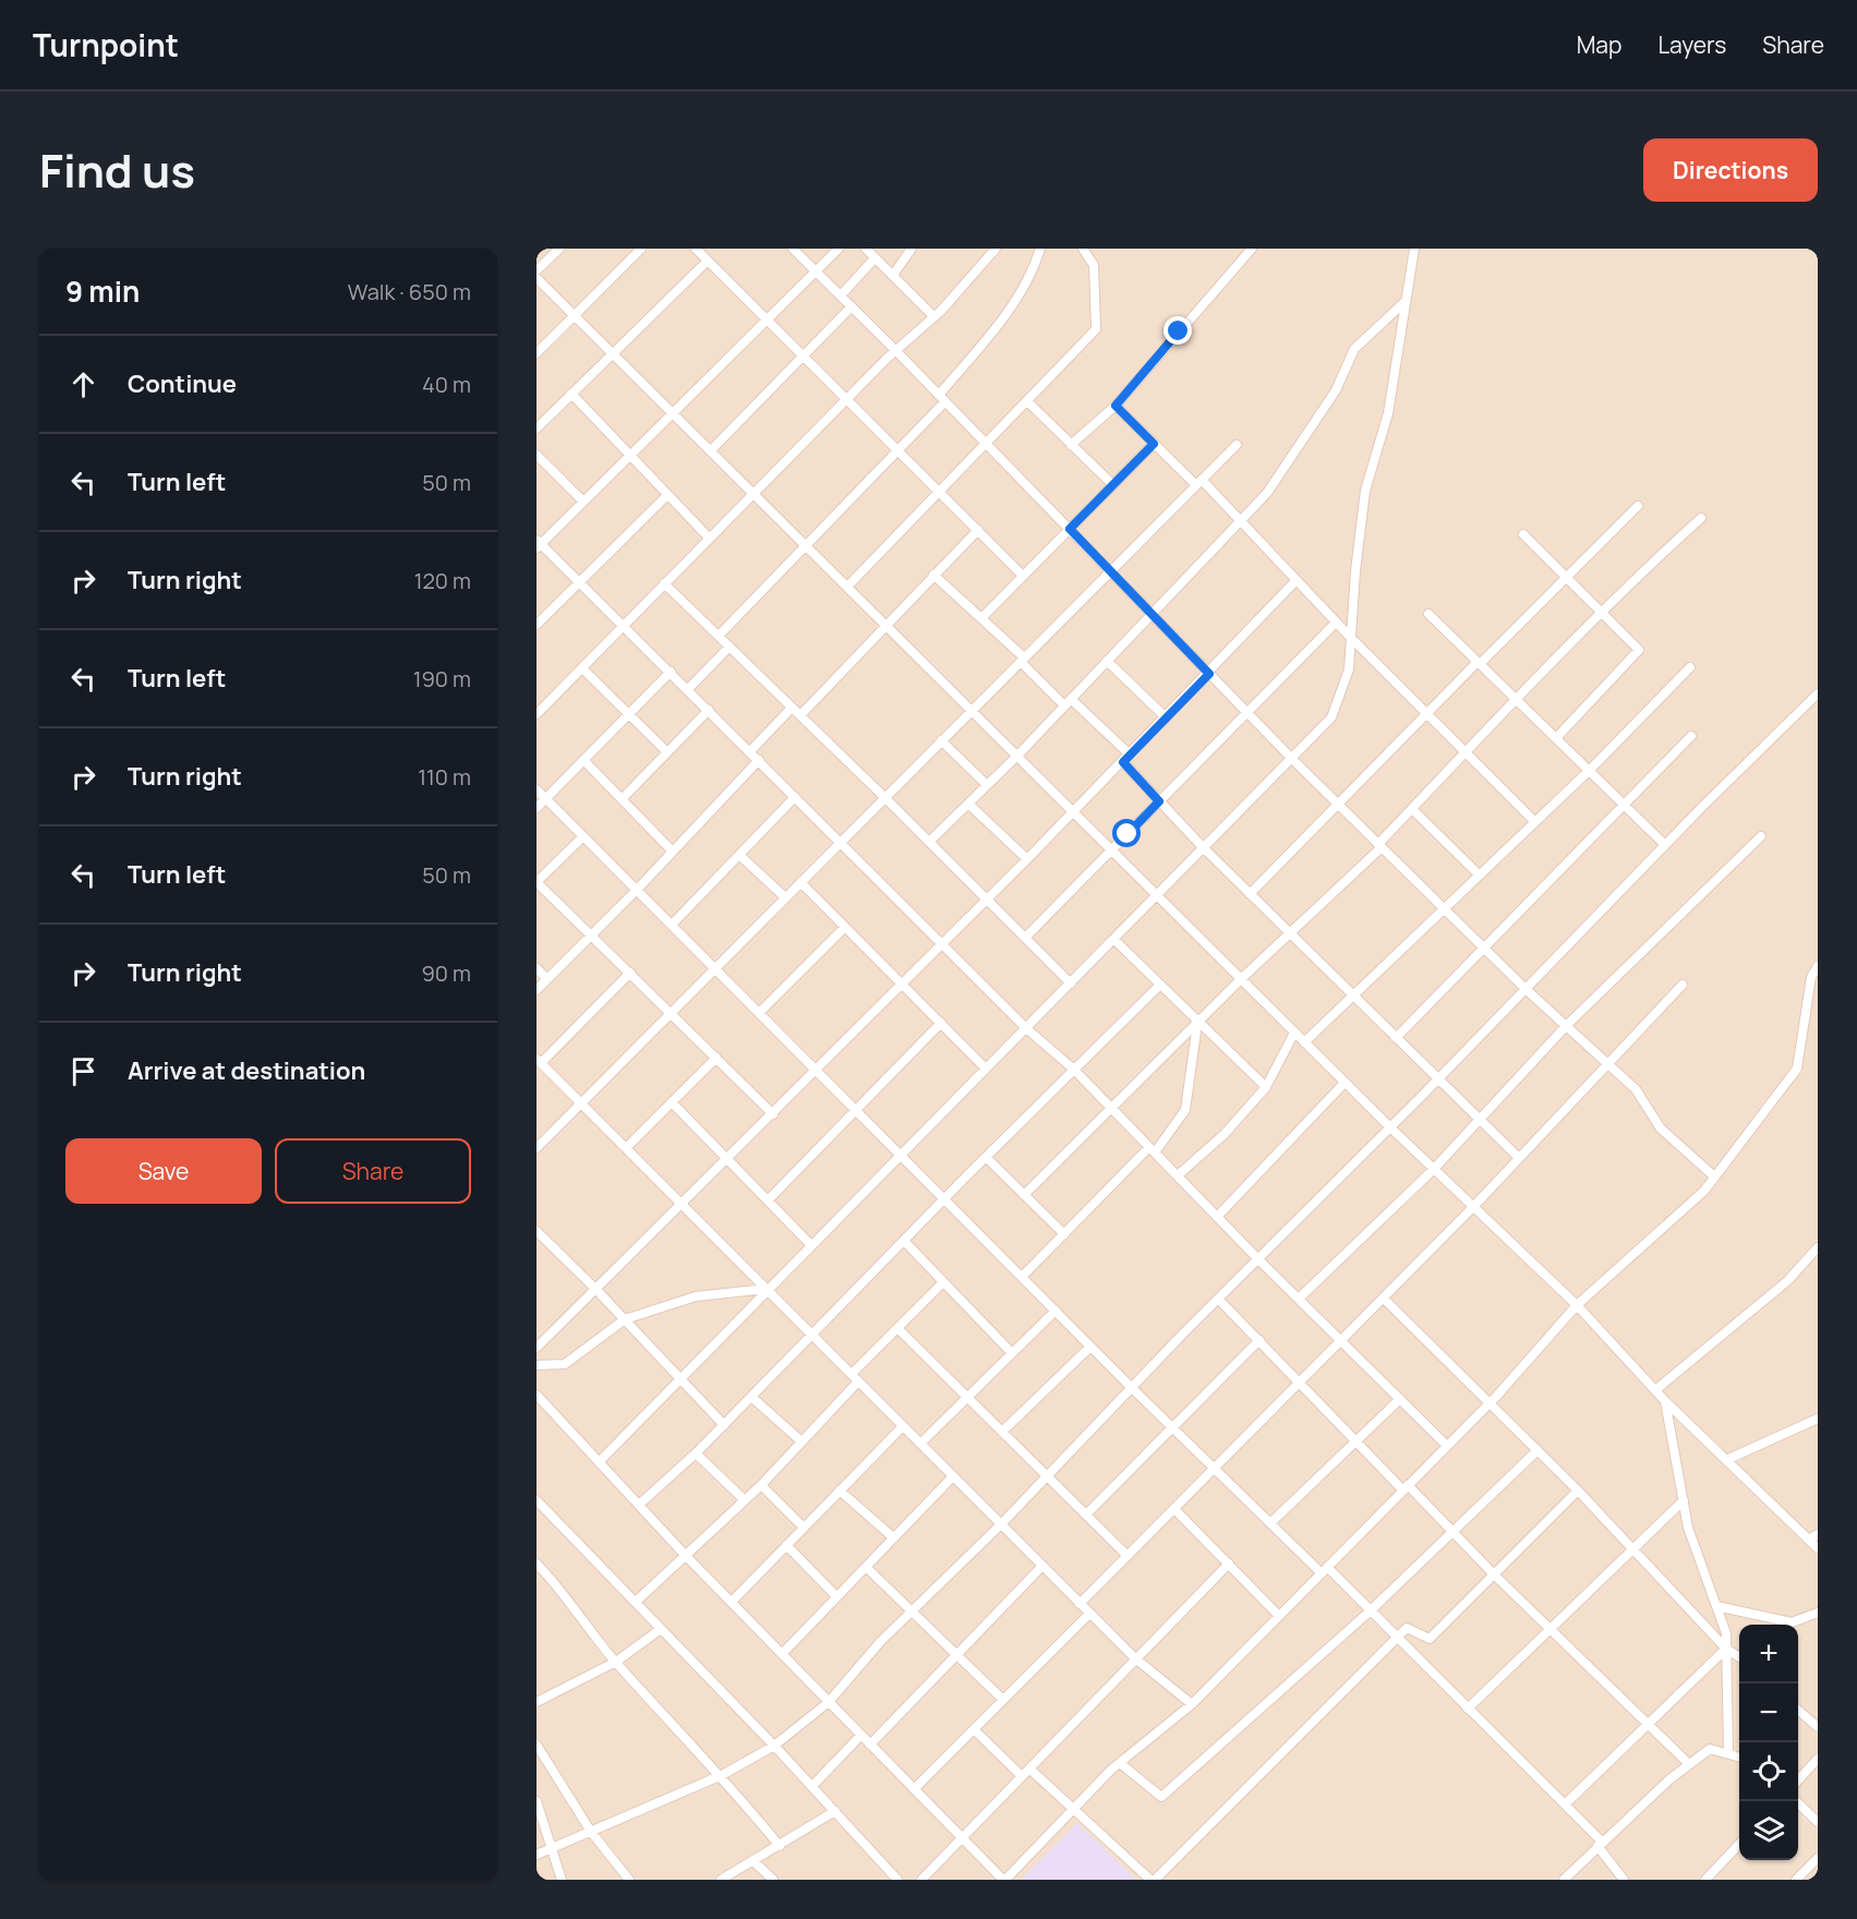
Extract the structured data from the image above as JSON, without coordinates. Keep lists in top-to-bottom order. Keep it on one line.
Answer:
{"page":{"header":"Turnpoint","nav":["Map","Layers","Share"],"title":"Find us","buttons":["Directions",["Save","Share"]],"heading":["9 min","Walk · 650 m"],"list":[["Continue","40 m"],["Turn left","50 m"],["Turn right","120 m"],["Turn left","190 m"],["Turn right","110 m"],["Turn left","50 m"],["Turn right","90 m"],"Arrive at destination"],"map_buttons":["+","−"]}}
